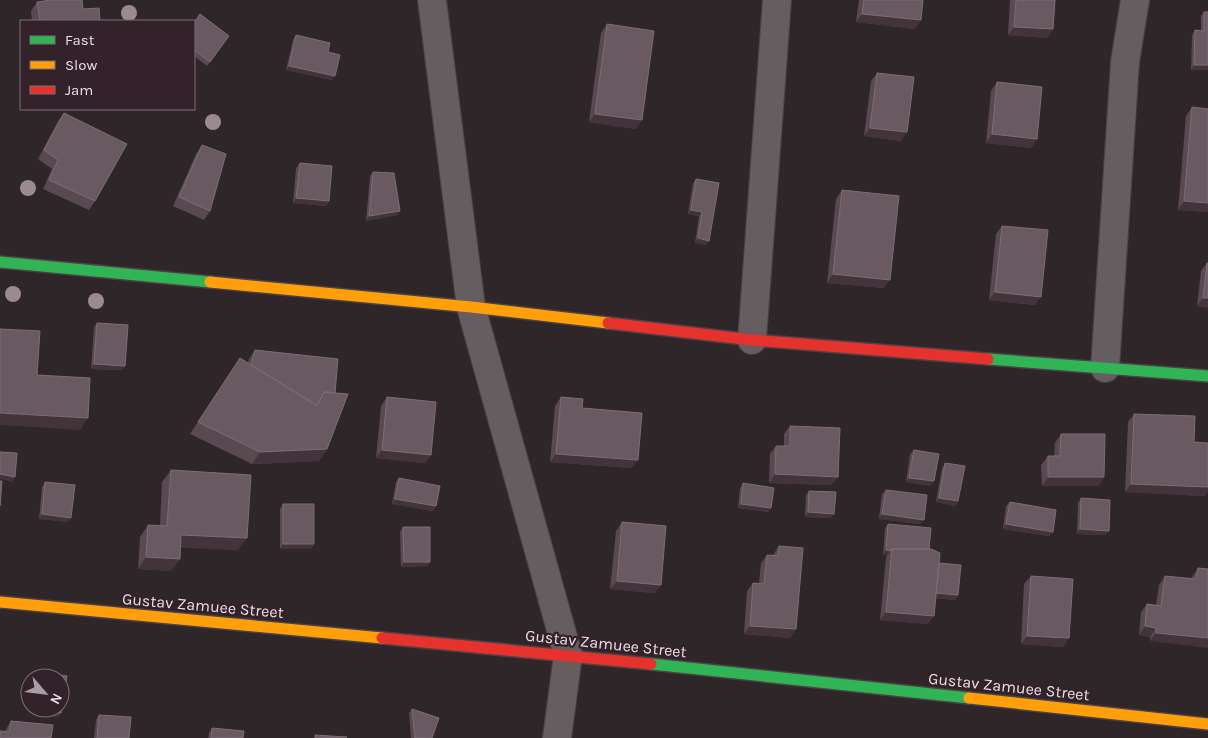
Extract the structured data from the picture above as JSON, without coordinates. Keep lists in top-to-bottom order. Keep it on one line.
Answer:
{"streets":{"street":["Gustav Zamuee Street"]},"legend":["Fast","Slow","Jam"],"north":"bottom right"}
